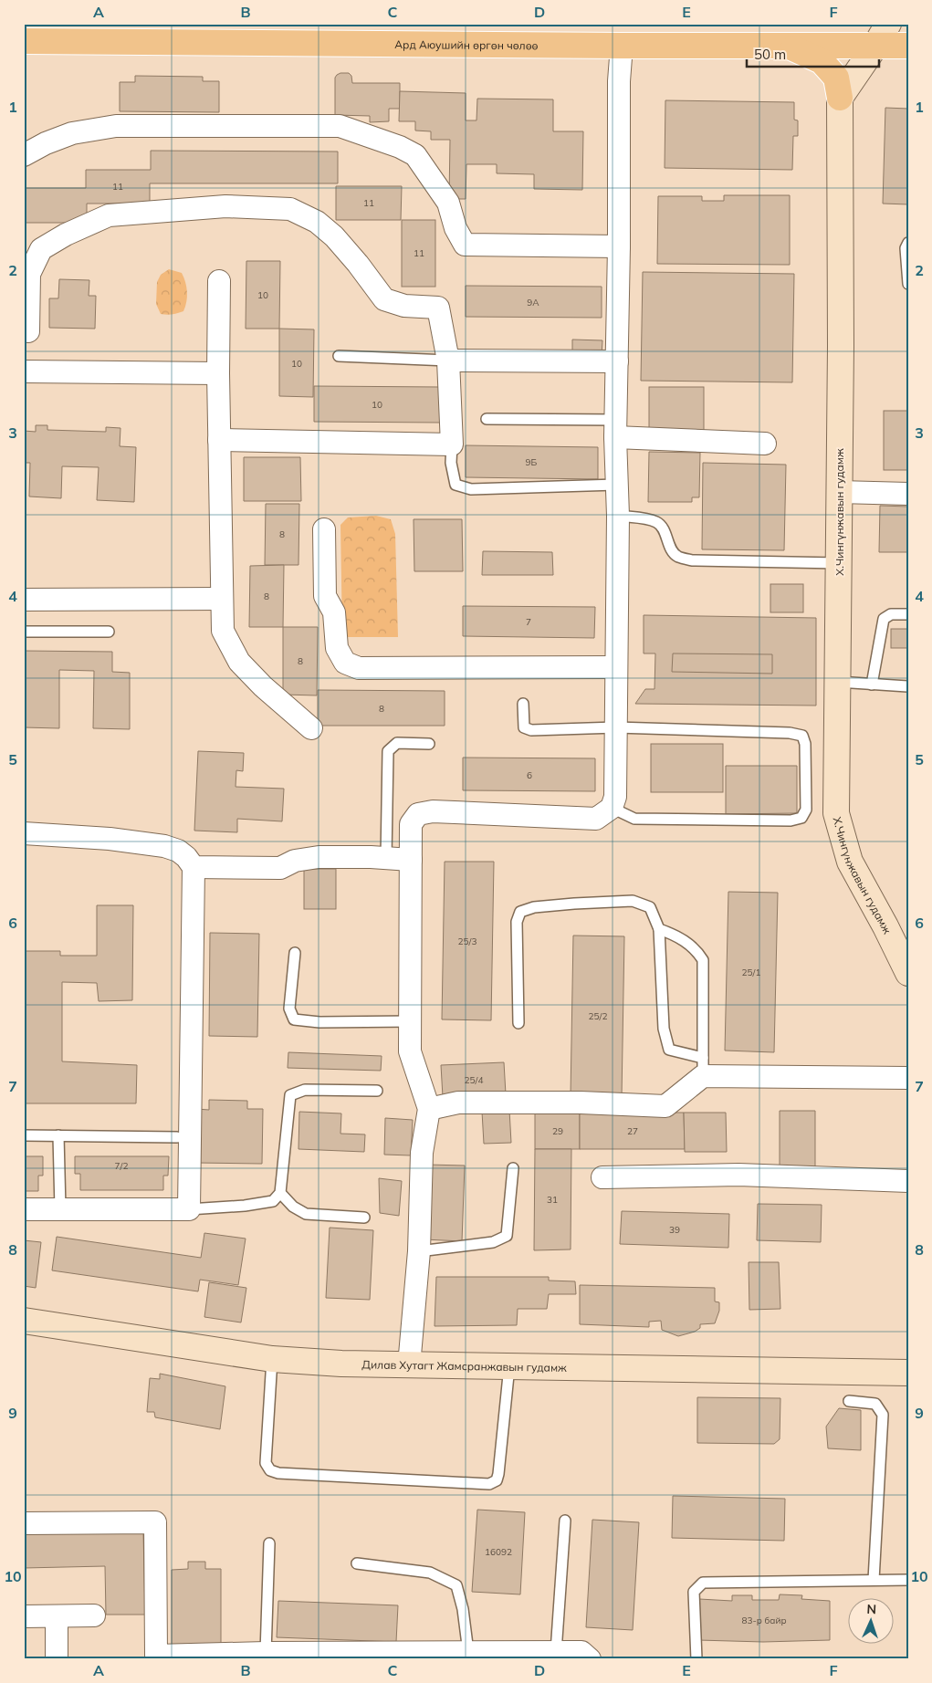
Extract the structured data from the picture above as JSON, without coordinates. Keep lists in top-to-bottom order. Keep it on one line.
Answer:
{"streets":{"main road":["Ард Аюушийн өргөн чөлөө","Х.Чингүнжавын гудамж","Дилав Хутагт Жамсранжавын гудамж"]},"house_numbers":["11","11","11","10","9А","10","10","9Б","8","8","7","8","8","6","25/3","25/1","25/2","25/4","29","27","7/2","31","39","16092","83-р байр"],"scale_bar":"50 m","north":"top","grid":{"columns":["A","B","C","D","E","F"],"rows":["1","2","3","4","5","6","7","8","9","10"]}}
